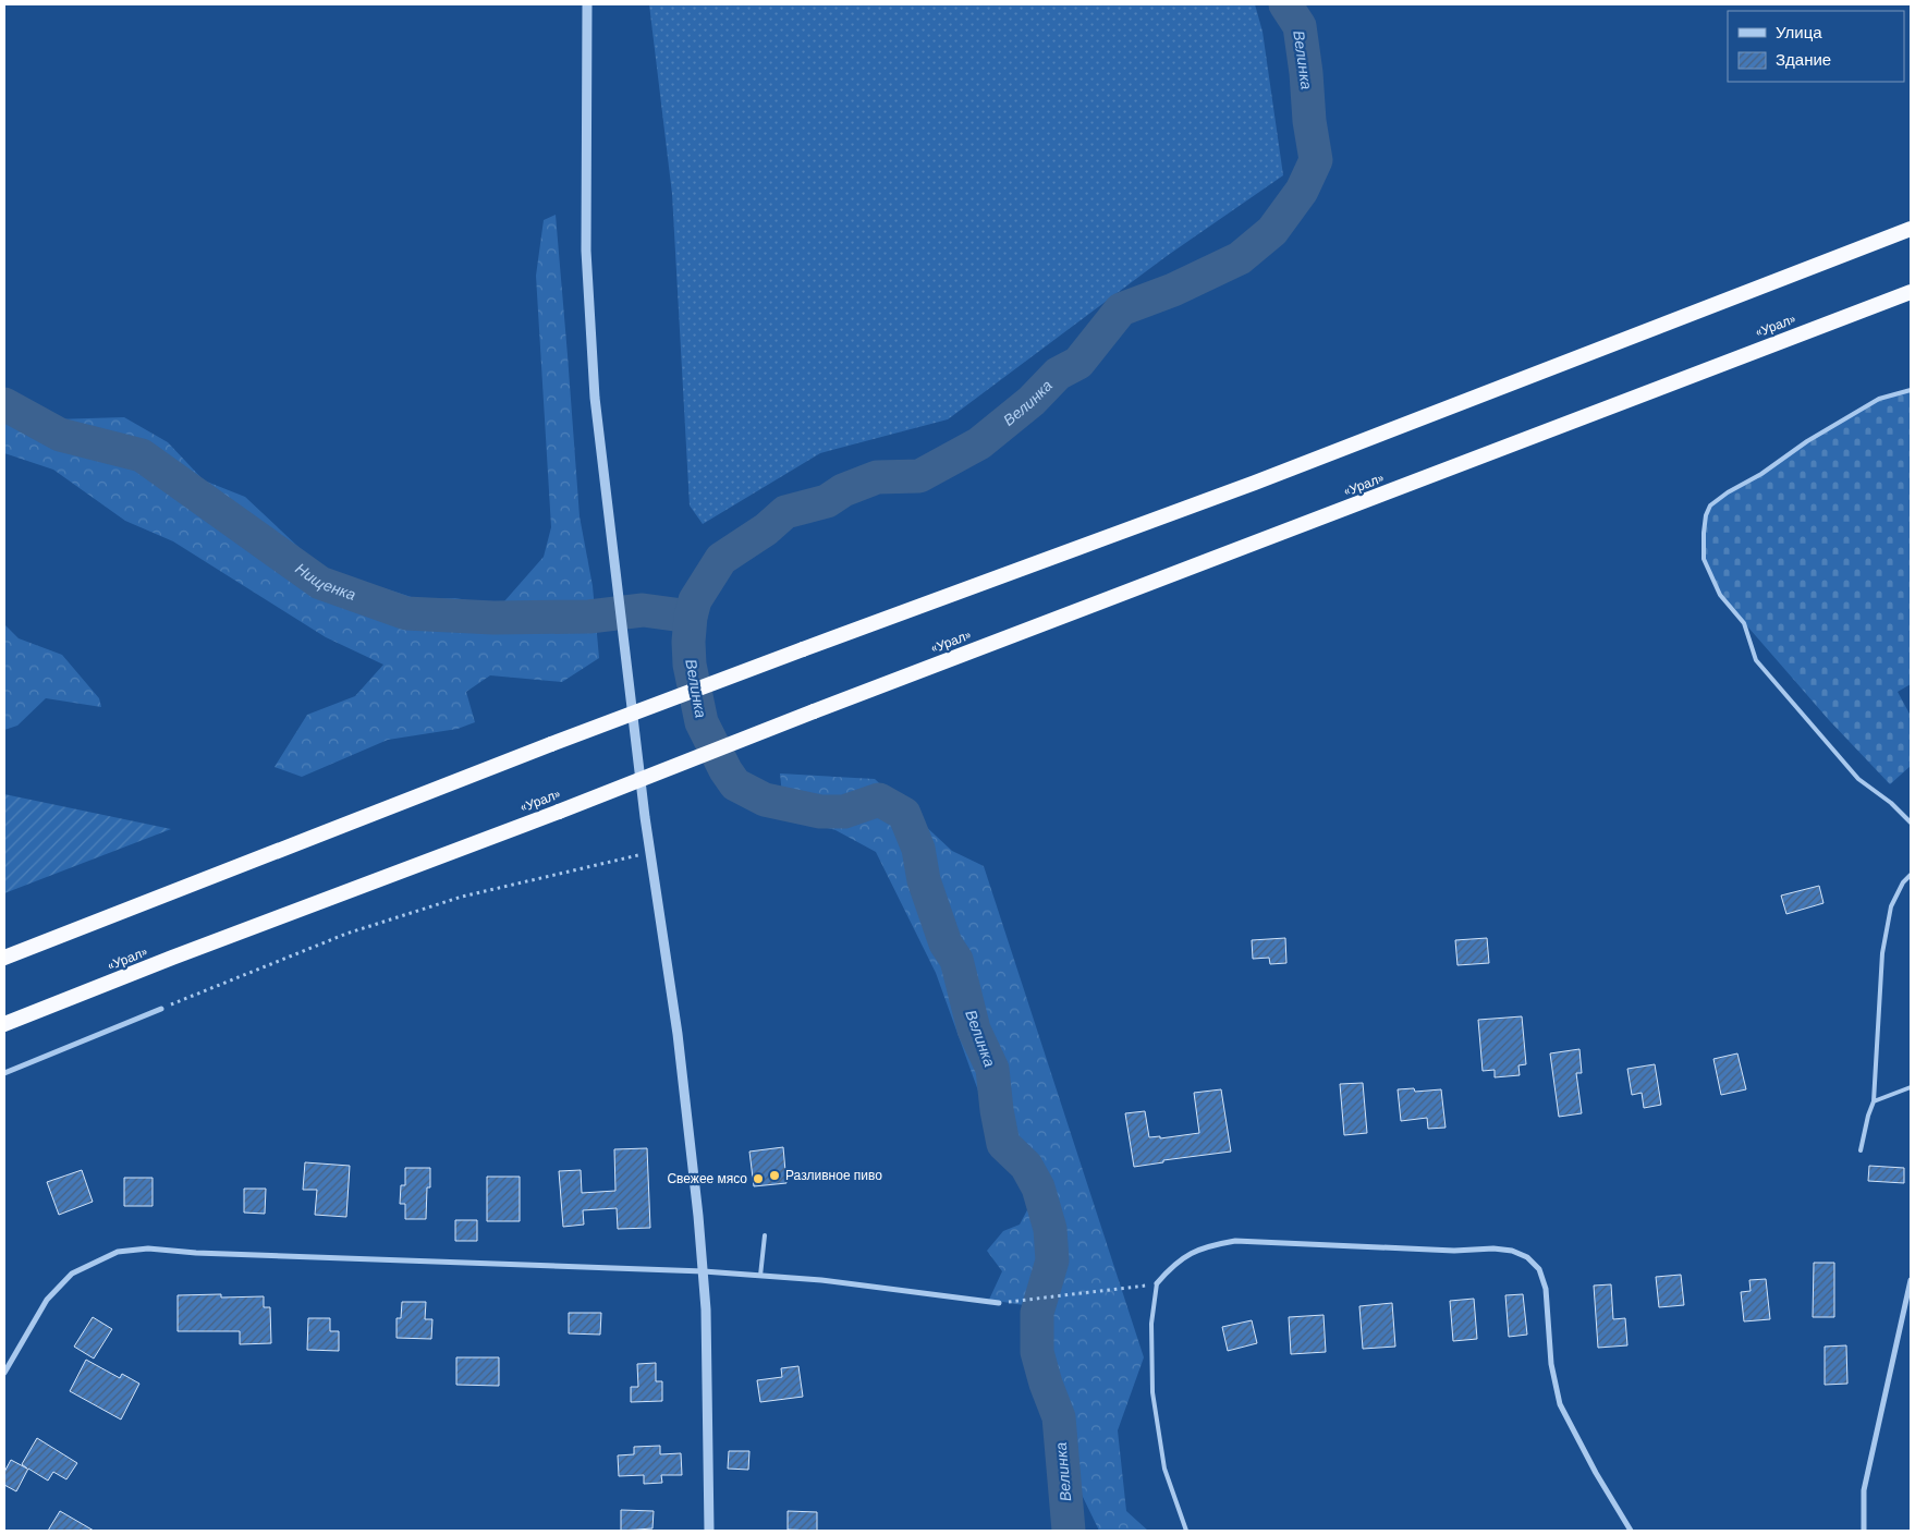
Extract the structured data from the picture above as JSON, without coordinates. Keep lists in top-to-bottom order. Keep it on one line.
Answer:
{"streets":{"highway":["«Урал»"]},"water":["Велинка","Нищенка"],"places":["Разливное пиво","Свежее мясо"],"legend":["Улица","Здание"]}
